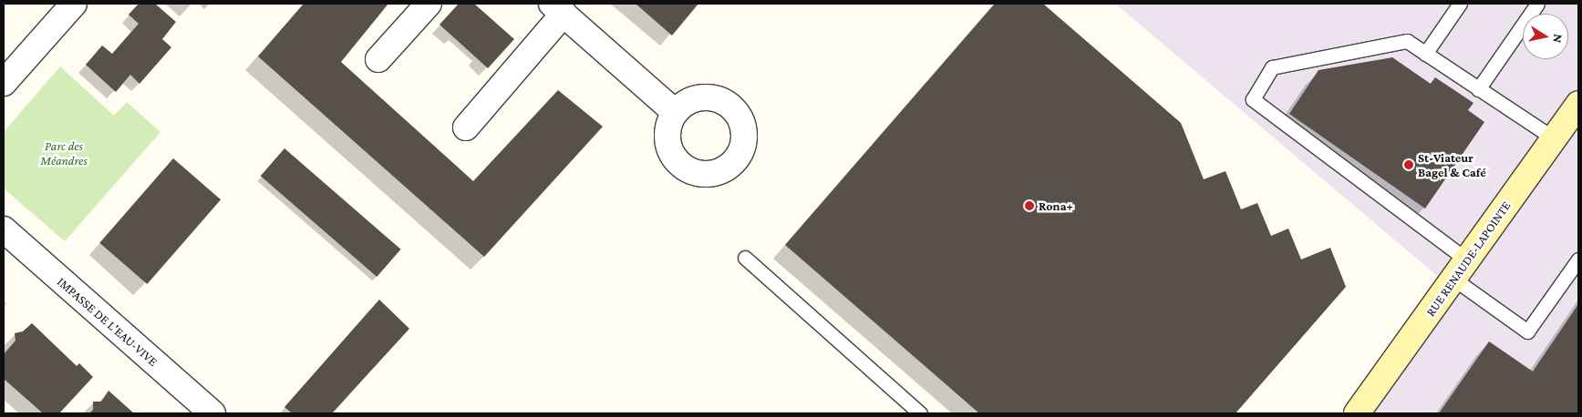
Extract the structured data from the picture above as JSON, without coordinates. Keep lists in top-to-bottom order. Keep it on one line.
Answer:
{"streets":{"street":["RUE RENAUDE-LAPOINTE","IMPASSE DE L'EAU-VIVE"]},"parks":["Parc des Méandres"],"places":["St-Viateur Bagel & Café","Rona+"],"north":"right"}
